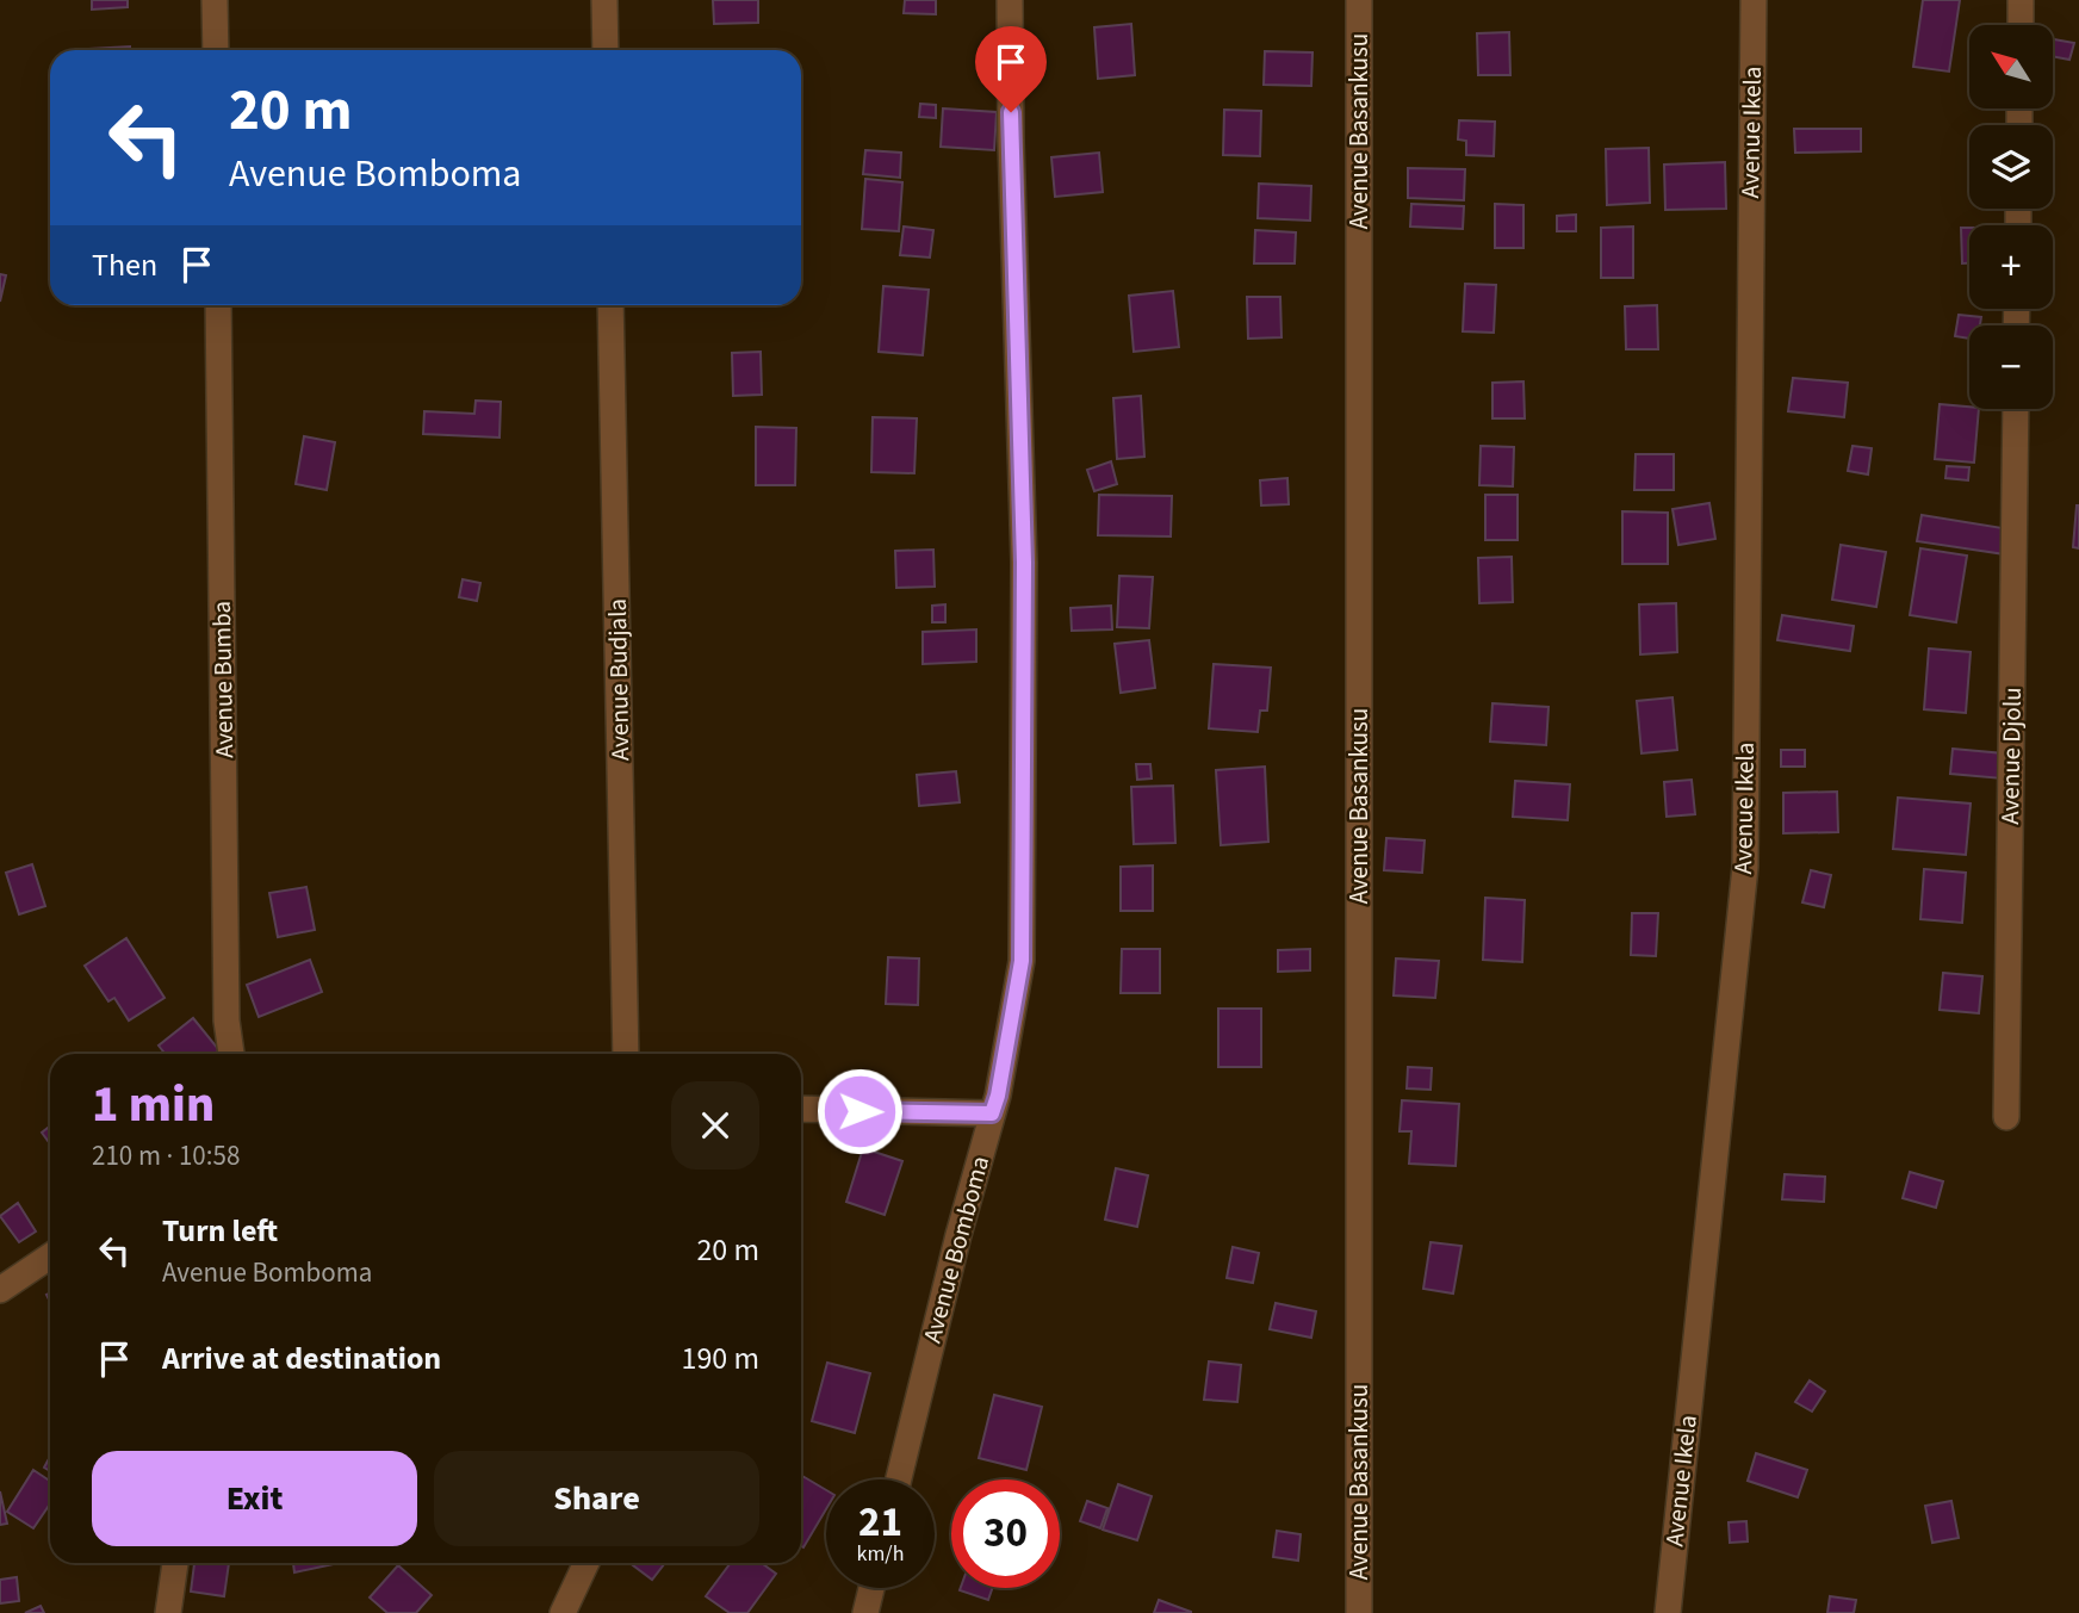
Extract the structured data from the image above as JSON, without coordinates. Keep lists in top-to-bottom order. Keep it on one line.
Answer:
{"streets":{"street":["Avenue Basankusu","Avenue Ikela","Avenue Bumba","Avenue Budjala","Avenue Djolu","Avenue Bomboma"]},"north":"top left","page":{"map_buttons":["+","−"],"turn":["20 m","Avenue Bomboma"],"then":"Then","heading":["1 min","210 m · 10:58"],"list":[{"name":"Turn left","note":"Avenue Bomboma","value":"20 m"},{"name":"Arrive at destination","value":"190 m"}],"buttons":["Exit","Share"],"speed":"21 km/h","limit":"30"}}
